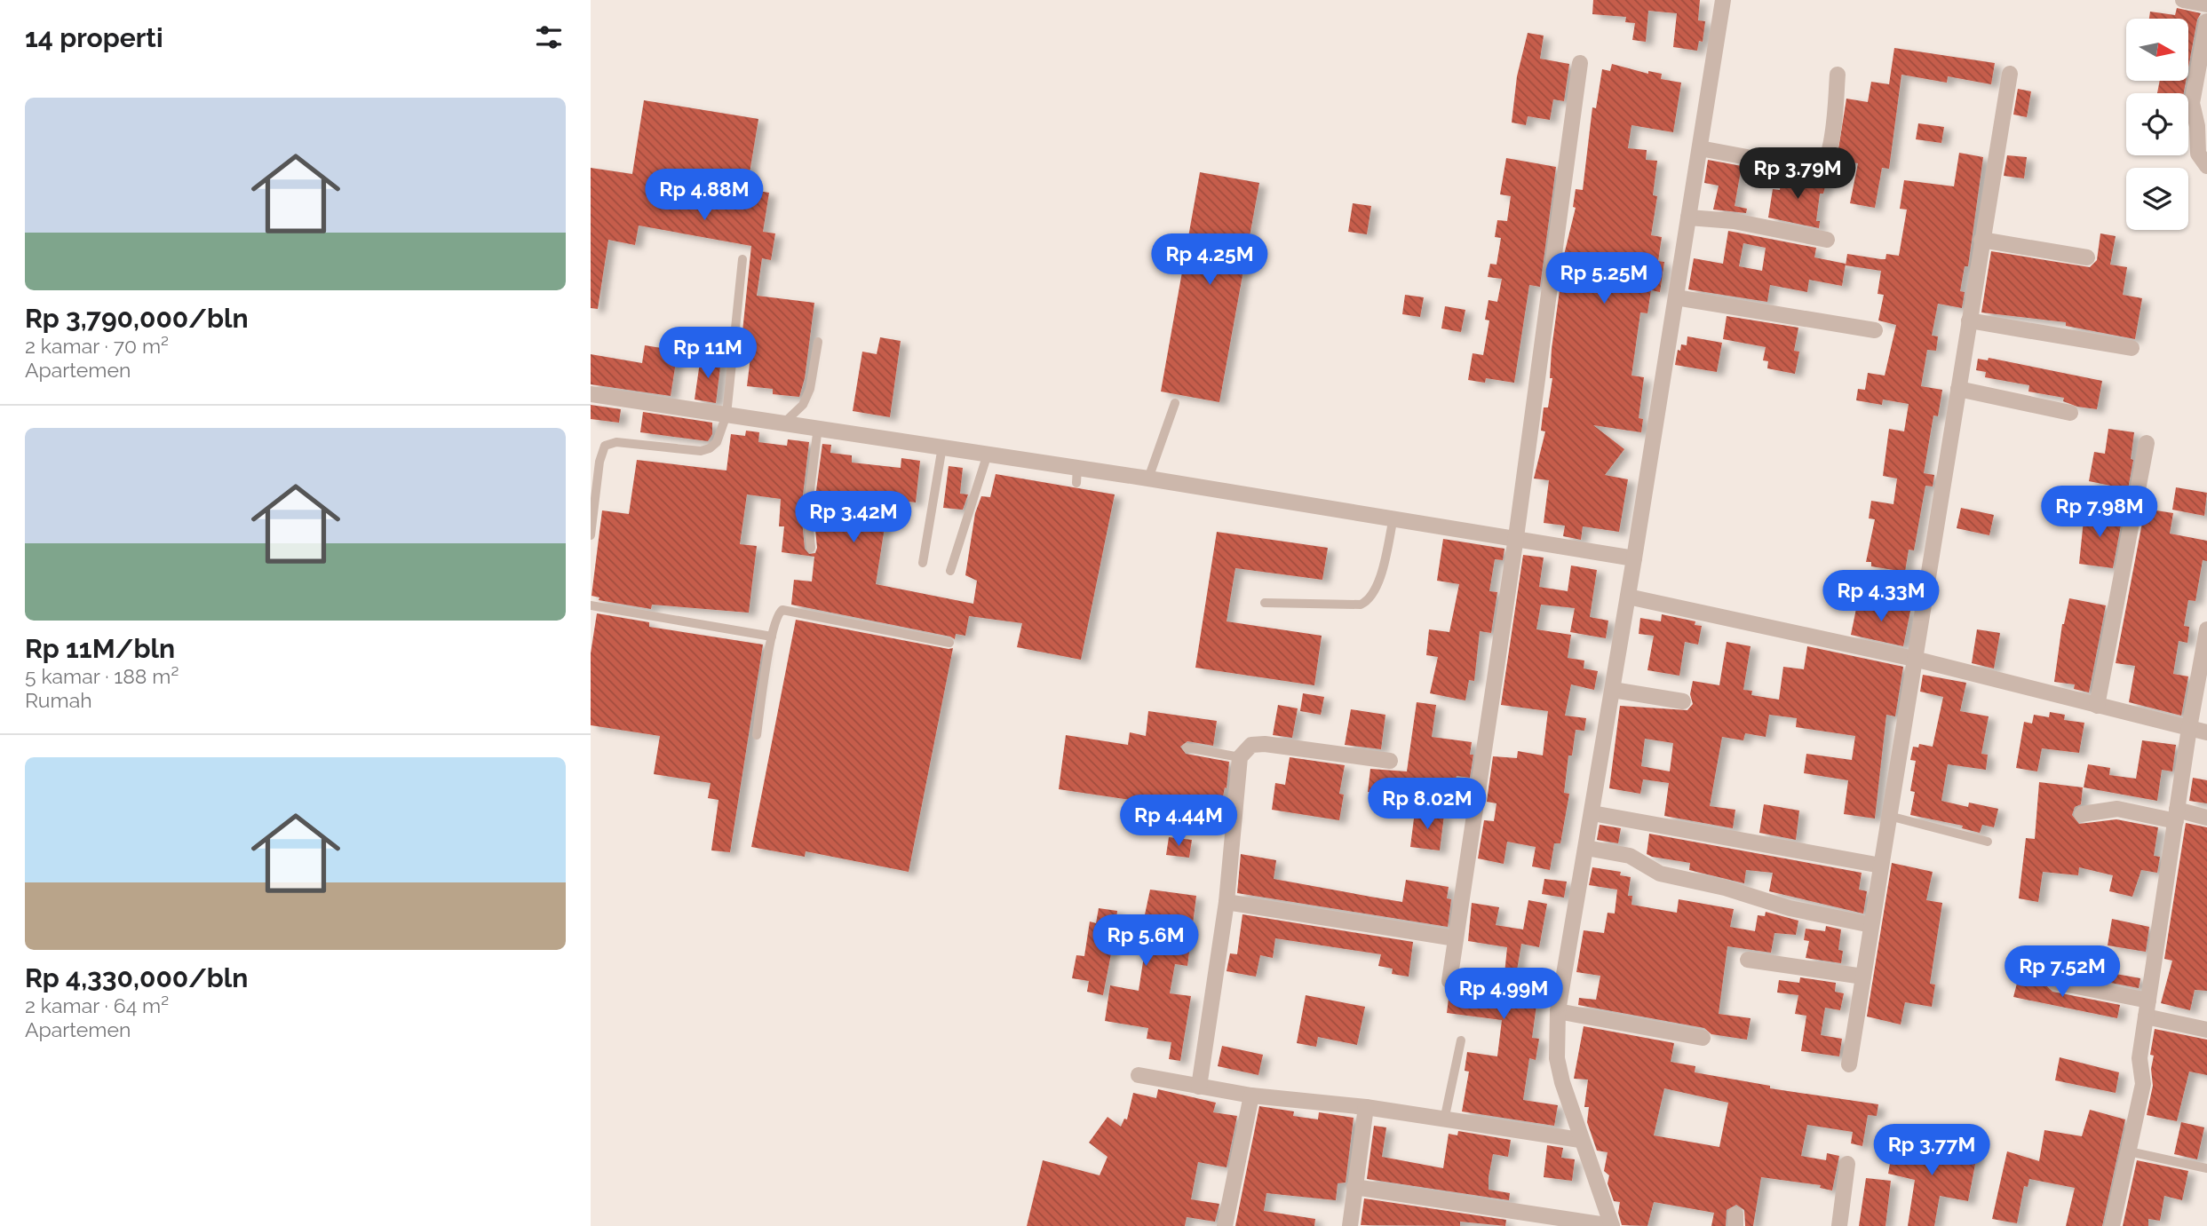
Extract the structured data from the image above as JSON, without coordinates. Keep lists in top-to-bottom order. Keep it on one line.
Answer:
{"north":"right","page":{"heading":"14 properti","list":[{"name":"Rp 3,790,000/bln","note":"2 kamar · 70 m² · Apartemen"},{"name":"Rp 11M/bln","note":"5 kamar · 188 m² · Rumah"},{"name":"Rp 4,330,000/bln","note":"2 kamar · 64 m² · Apartemen"}],"price":["Rp 3.79M","Rp 4.88M","Rp 4.25M","Rp 5.25M","Rp 11M","Rp 7.98M","Rp 3.42M","Rp 4.33M","Rp 8.02M","Rp 4.44M","Rp 5.6M","Rp 7.52M","Rp 4.99M","Rp 3.77M"]}}
